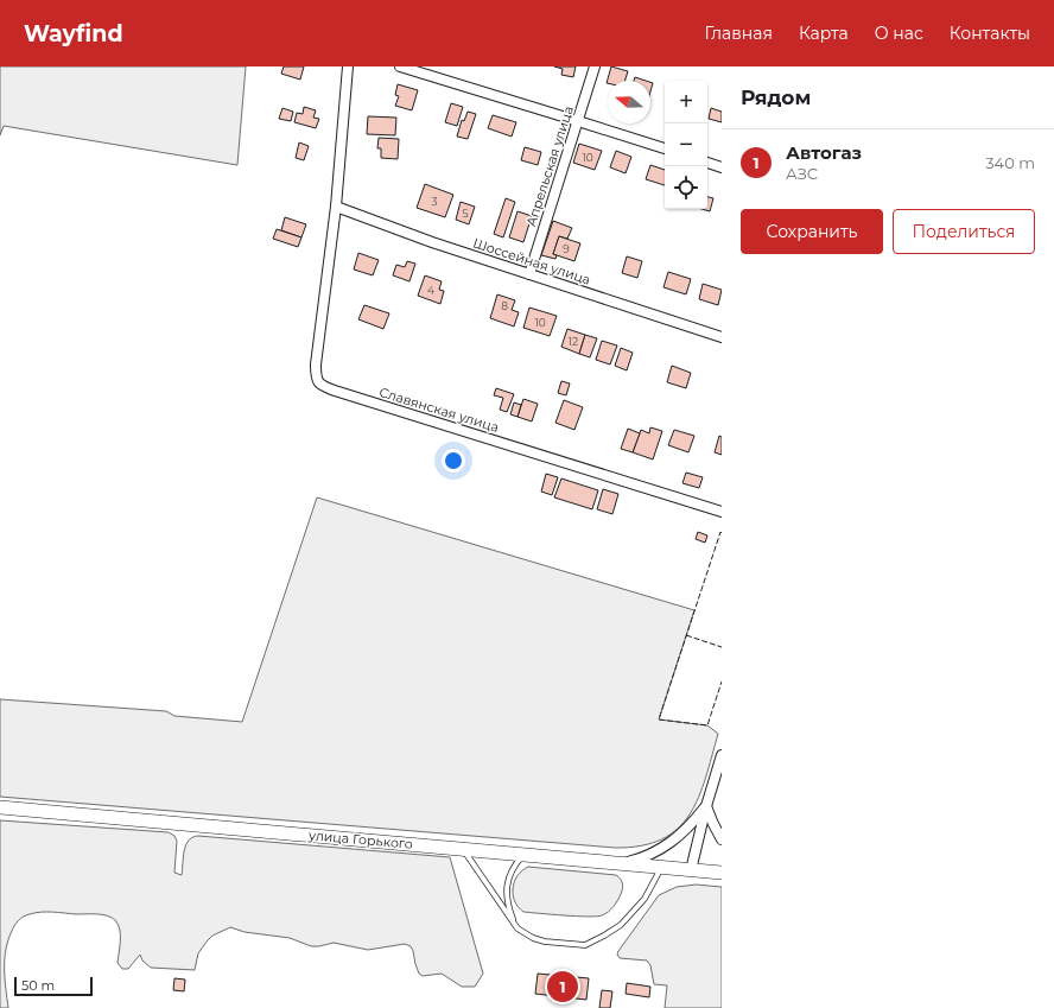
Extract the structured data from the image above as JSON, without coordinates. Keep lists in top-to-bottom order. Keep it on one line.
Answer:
{"streets":{"main road":["улица Горького"],"street":["Апрельская улица","Шоссейная улица","Славянская улица"]},"crossings":[["Апрельская улица","Шоссейная улица"],["Шоссейная улица","Славянская улица"]],"house_numbers":["10","3","5","9","4","8","10","12"],"scale_bar":"50 m","north":"left","page":{"header":"Wayfind","nav":["Главная","Карта","О нас","Контакты"],"heading":"Рядом","map_buttons":["+","−"],"list":[{"mark":"1","name":"Автогаз","note":"АЗС","value":"340 m"}],"buttons":["Сохранить","Поделиться"],"pins":"1","scale":"50 m"}}
